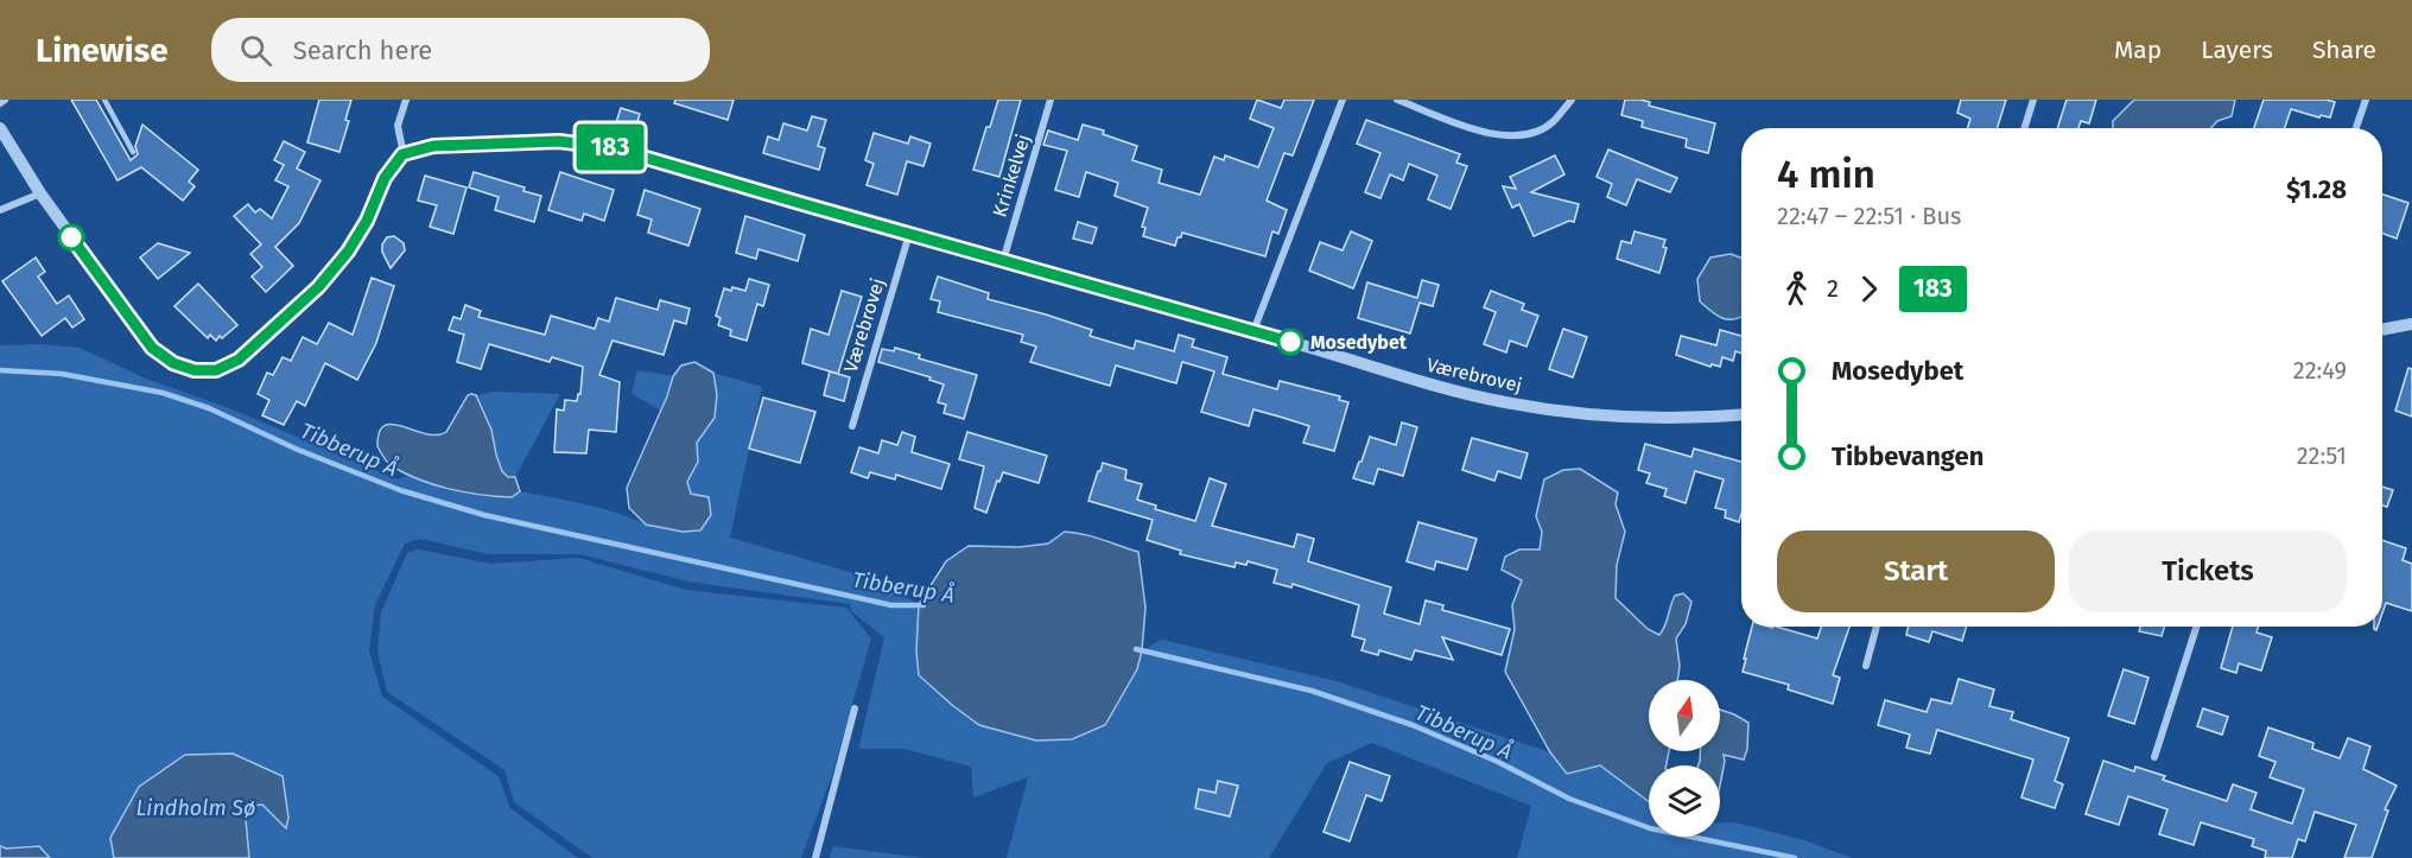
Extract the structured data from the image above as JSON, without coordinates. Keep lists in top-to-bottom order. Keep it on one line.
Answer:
{"streets":{"street":["Krinkelvej","Værebrovej"]},"crossings":[["Krinkelvej","Værebrovej"]],"water":["Tibberup Å","Lindholm Sø"],"places":["Mosedybet"],"lines":["bus line 183"],"north":"top","page":{"header":"Linewise","search":"Search here","nav":["Map","Layers","Share"],"on_map":"183","heading":["4 min","22:47 – 22:51 · Bus","$1.28"],"legs":["2","183"],"list":[{"name":"Mosedybet","value":"22:49"},{"name":"Tibbevangen","value":"22:51"}],"buttons":["Start","Tickets"]}}
